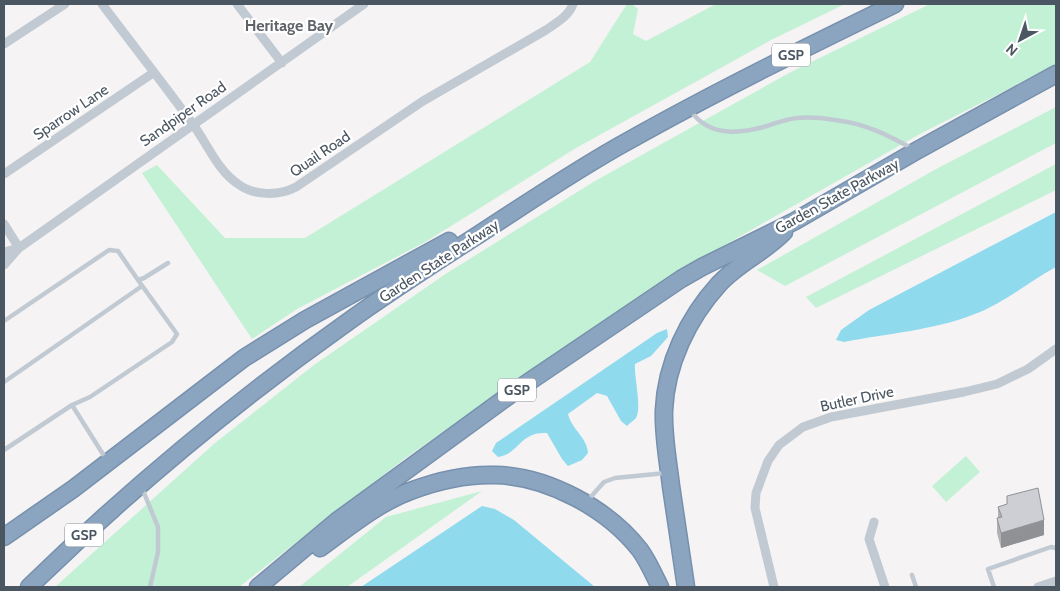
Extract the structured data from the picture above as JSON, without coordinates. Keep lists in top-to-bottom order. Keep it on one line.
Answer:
{"streets":{"highway":["GSP","Garden State Parkway"],"street":["Sparrow Lane","Sandpiper Road","Quail Road","Butler Drive"]},"crossings":[["Sparrow Lane","Quail Road"],["Sandpiper Road","Quail Road"]],"districts":["Heritage Bay"],"north":"bottom left"}
